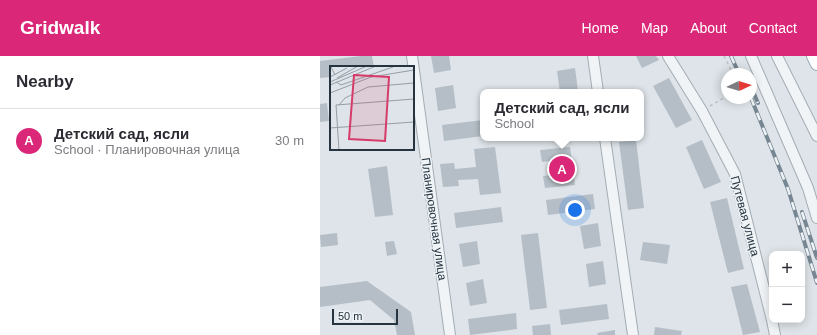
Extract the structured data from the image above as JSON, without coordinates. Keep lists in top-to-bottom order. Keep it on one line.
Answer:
{"streets":{"street":["Путевая улица","Планировочная улица"]},"scale_bar":"50 m","north":"right","page":{"header":"Gridwalk","nav":["Home","Map","About","Contact"],"heading":"Nearby","popup":["Детский сад, ясли","School"],"list":[{"mark":"A","name":"Детский сад, ясли","note":"School · Планировочная улица","value":"30 m"}],"pins":"A","map_buttons":["+","−"],"scale":"50 m"}}
